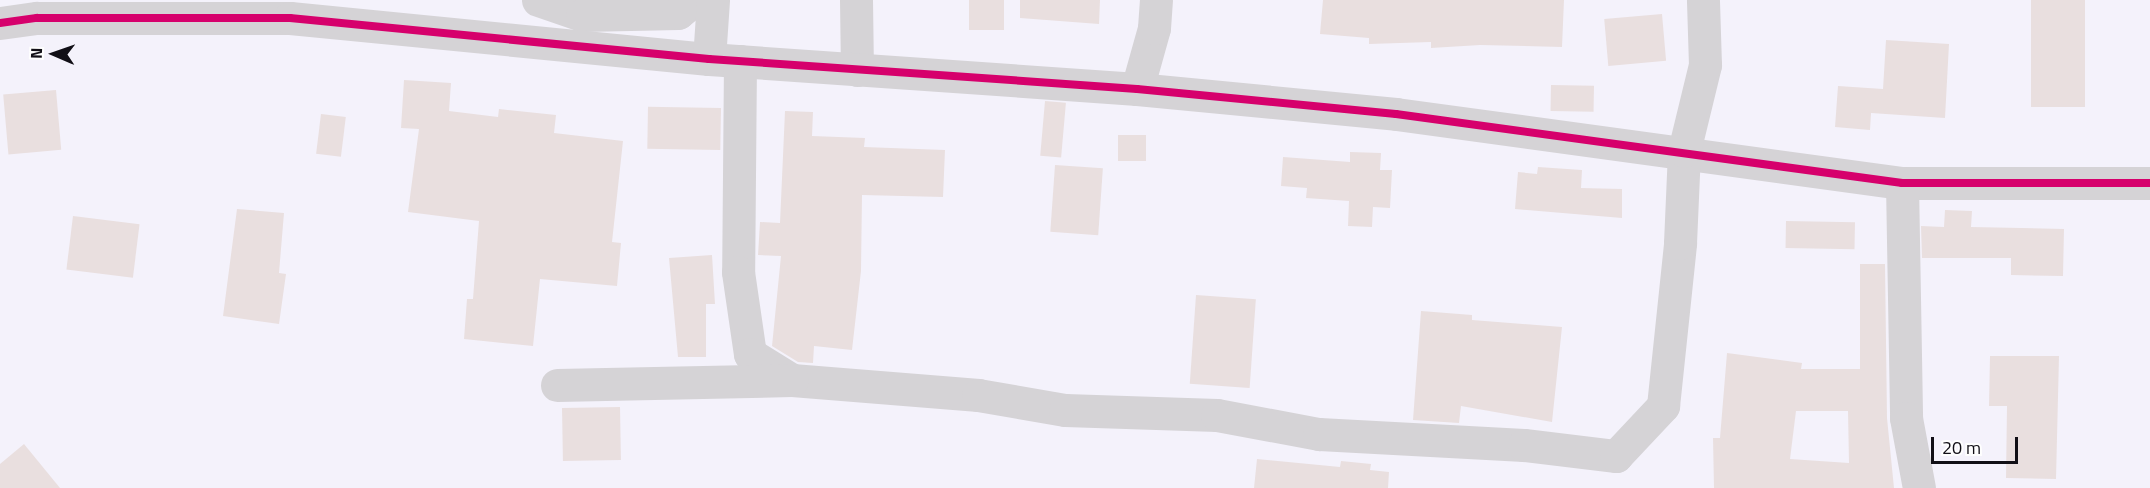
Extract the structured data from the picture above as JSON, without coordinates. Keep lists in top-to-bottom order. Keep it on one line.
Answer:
{"scale_bar":"20 m","north":"left"}
